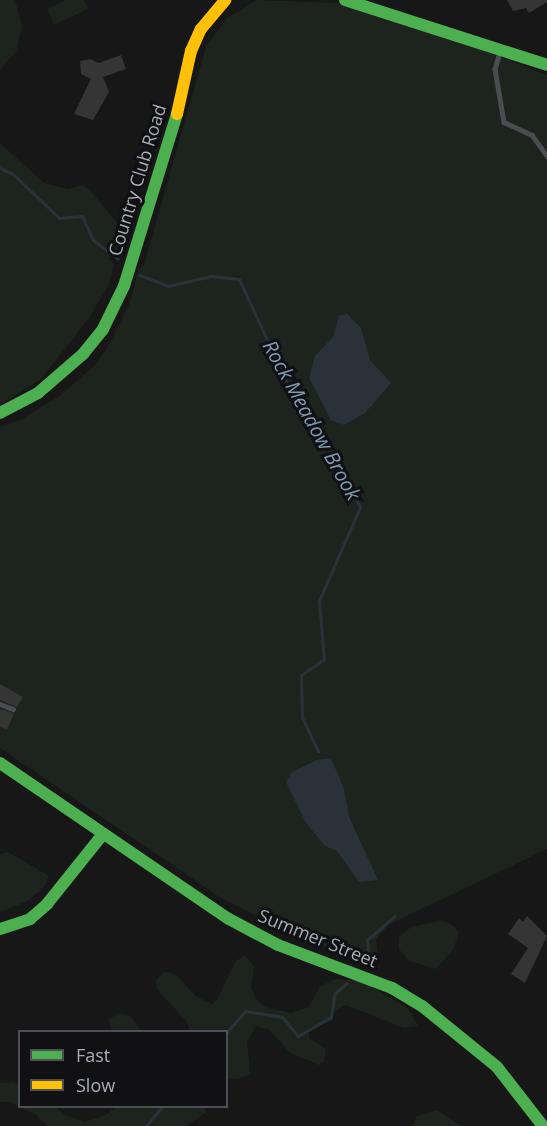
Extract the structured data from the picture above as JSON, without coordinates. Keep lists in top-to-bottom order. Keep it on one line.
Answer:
{"streets":{"street":["Country Club Road","Summer Street"]},"water":["Rock Meadow Brook"],"legend":["Fast","Slow"]}
